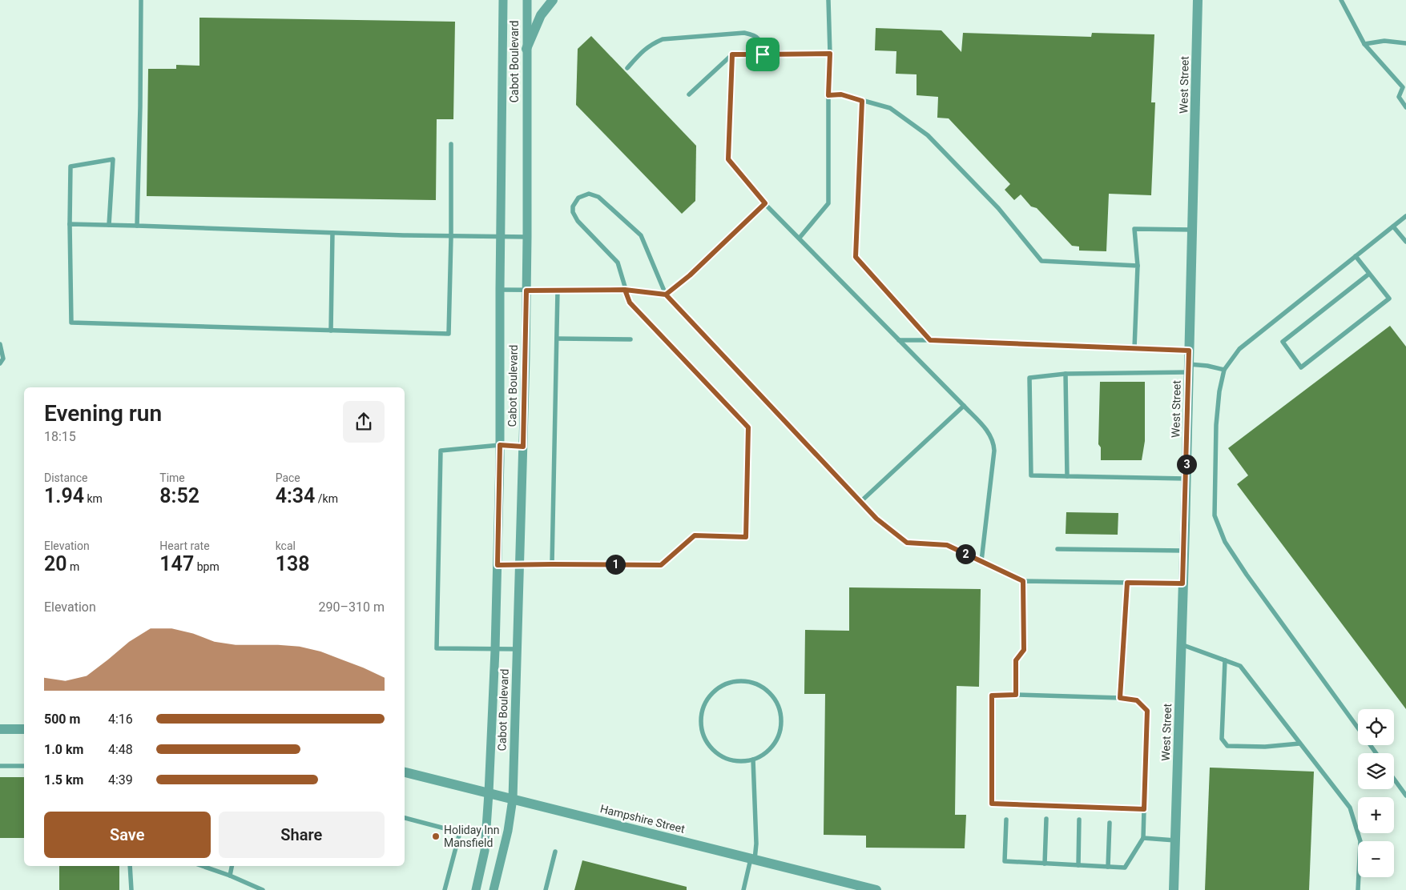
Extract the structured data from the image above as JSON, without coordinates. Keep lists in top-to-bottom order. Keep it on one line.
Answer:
{"streets":{"street":["Cabot Boulevard","West Street","Hampshire Street"]},"crossings":[["Cabot Boulevard","Hampshire Street"]],"places":["Holiday Inn Mansfield"],"page":{"heading":["Evening run","18:15"],"pins":["3","2","1"],"stats":[["Distance","1.94 km"],["Time","8:52"],["Pace","4:34 /km"],["Elevation","20 m"],["Heart rate","147 bpm"],["kcal","138"]],"chart":["Elevation","290–310 m"],"list":[{"name":"500 m","note":"4:16"},{"name":"1.0 km","note":"4:48"},{"name":"1.5 km","note":"4:39"}],"map_buttons":["+","−"],"buttons":["Save","Share"]}}
